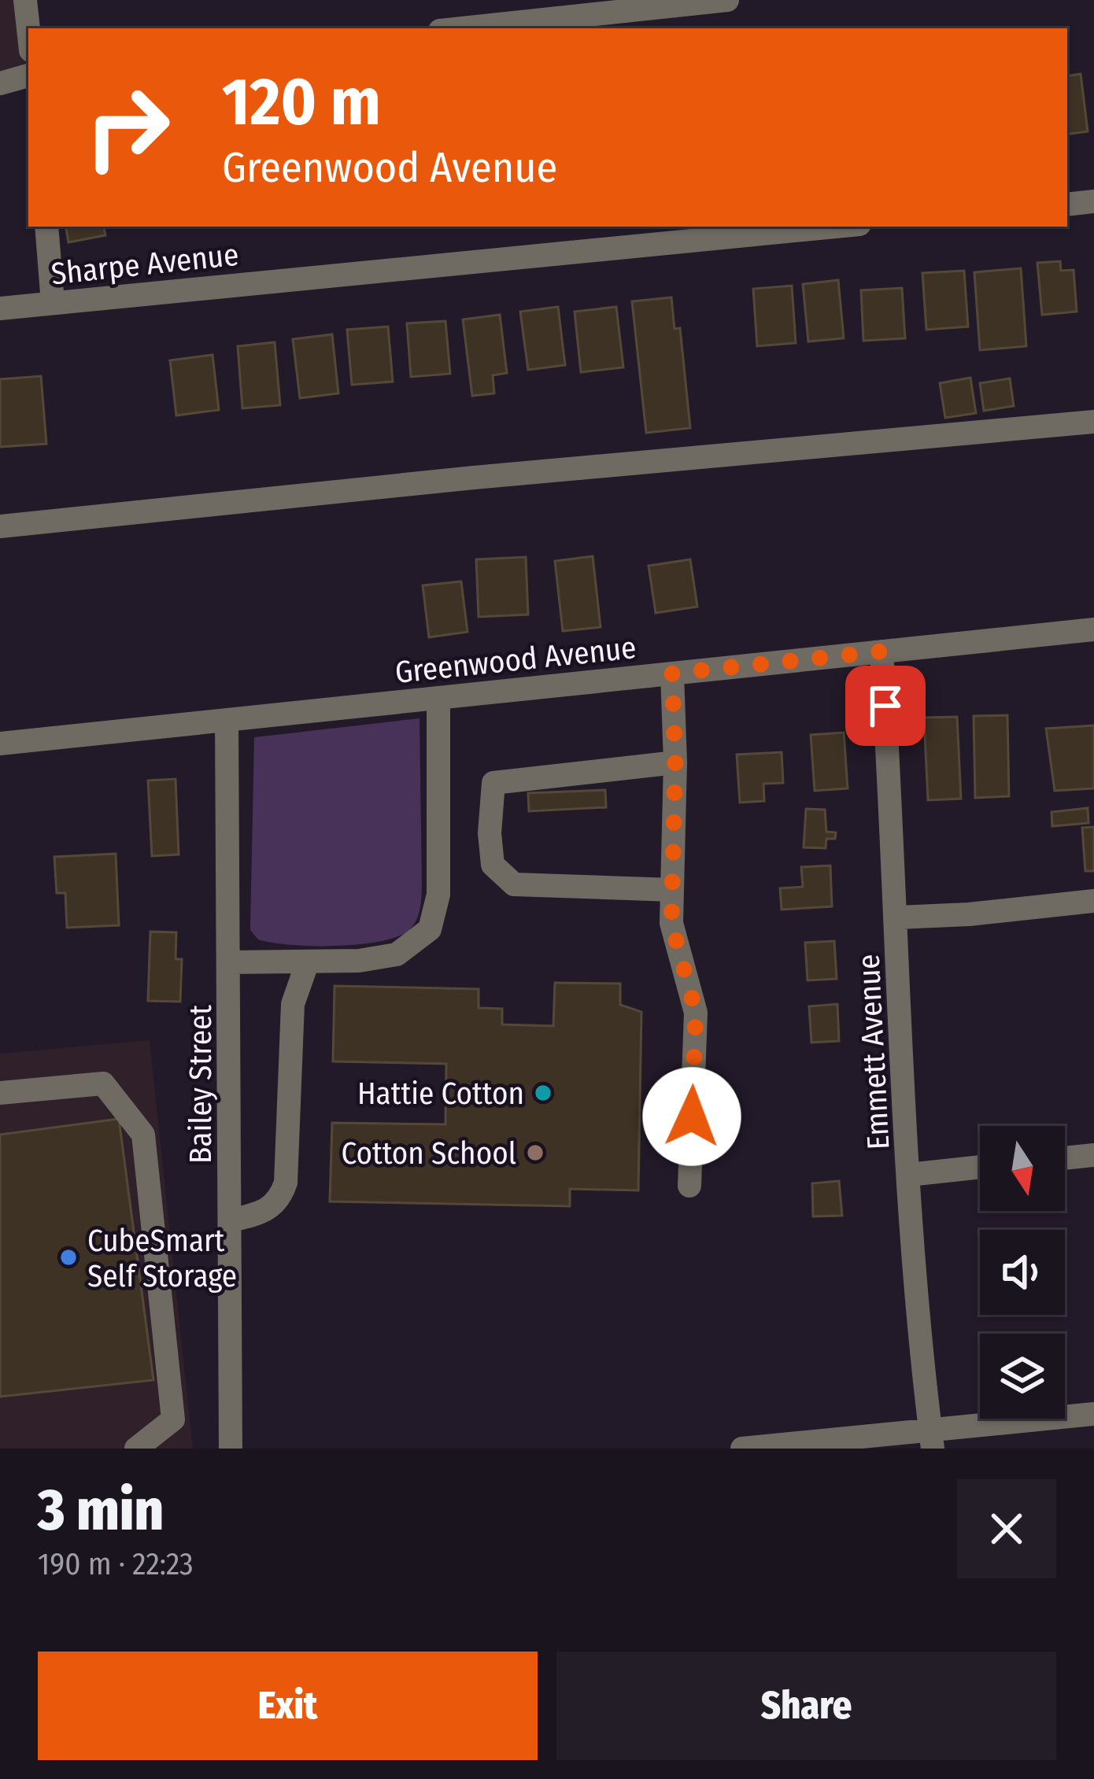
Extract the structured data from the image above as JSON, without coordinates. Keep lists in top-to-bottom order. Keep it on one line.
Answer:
{"streets":{"street":["Sharpe Avenue","Greenwood Avenue","Emmett Avenue","Bailey Street"]},"crossings":[["Greenwood Avenue","Emmett Avenue"],["Greenwood Avenue","Bailey Street"]],"places":["Hattie Cotton","Cotton School","CubeSmart Self Storage"],"north":"bottom","page":{"turn":["120 m","Greenwood Avenue"],"heading":["3 min","190 m · 22:23"],"buttons":["Exit","Share"]}}
